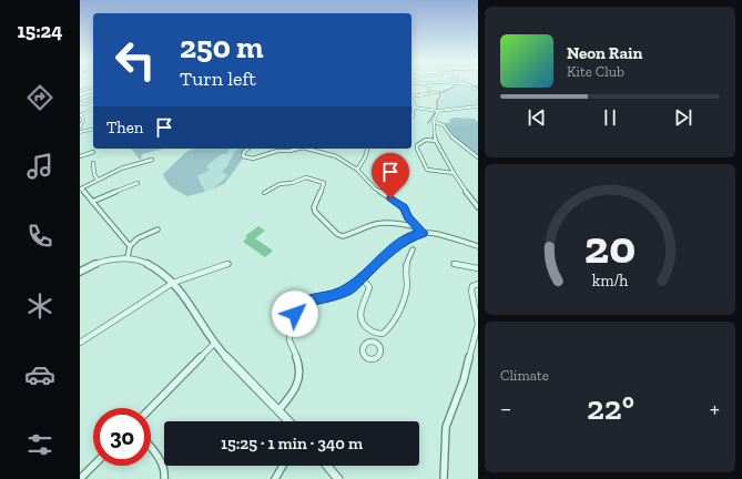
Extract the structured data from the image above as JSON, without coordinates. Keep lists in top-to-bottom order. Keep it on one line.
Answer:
{"page":{"tabs":"15:24","turn":["250 m","Turn left"],"song":["Neon Rain","Kite Club"],"then":"Then","tile":"Climate","heat":["−","22°","+"],"limit":"30","trip":"15:25 · 1 min · 340 m","gauge":["20","km/h"]}}
